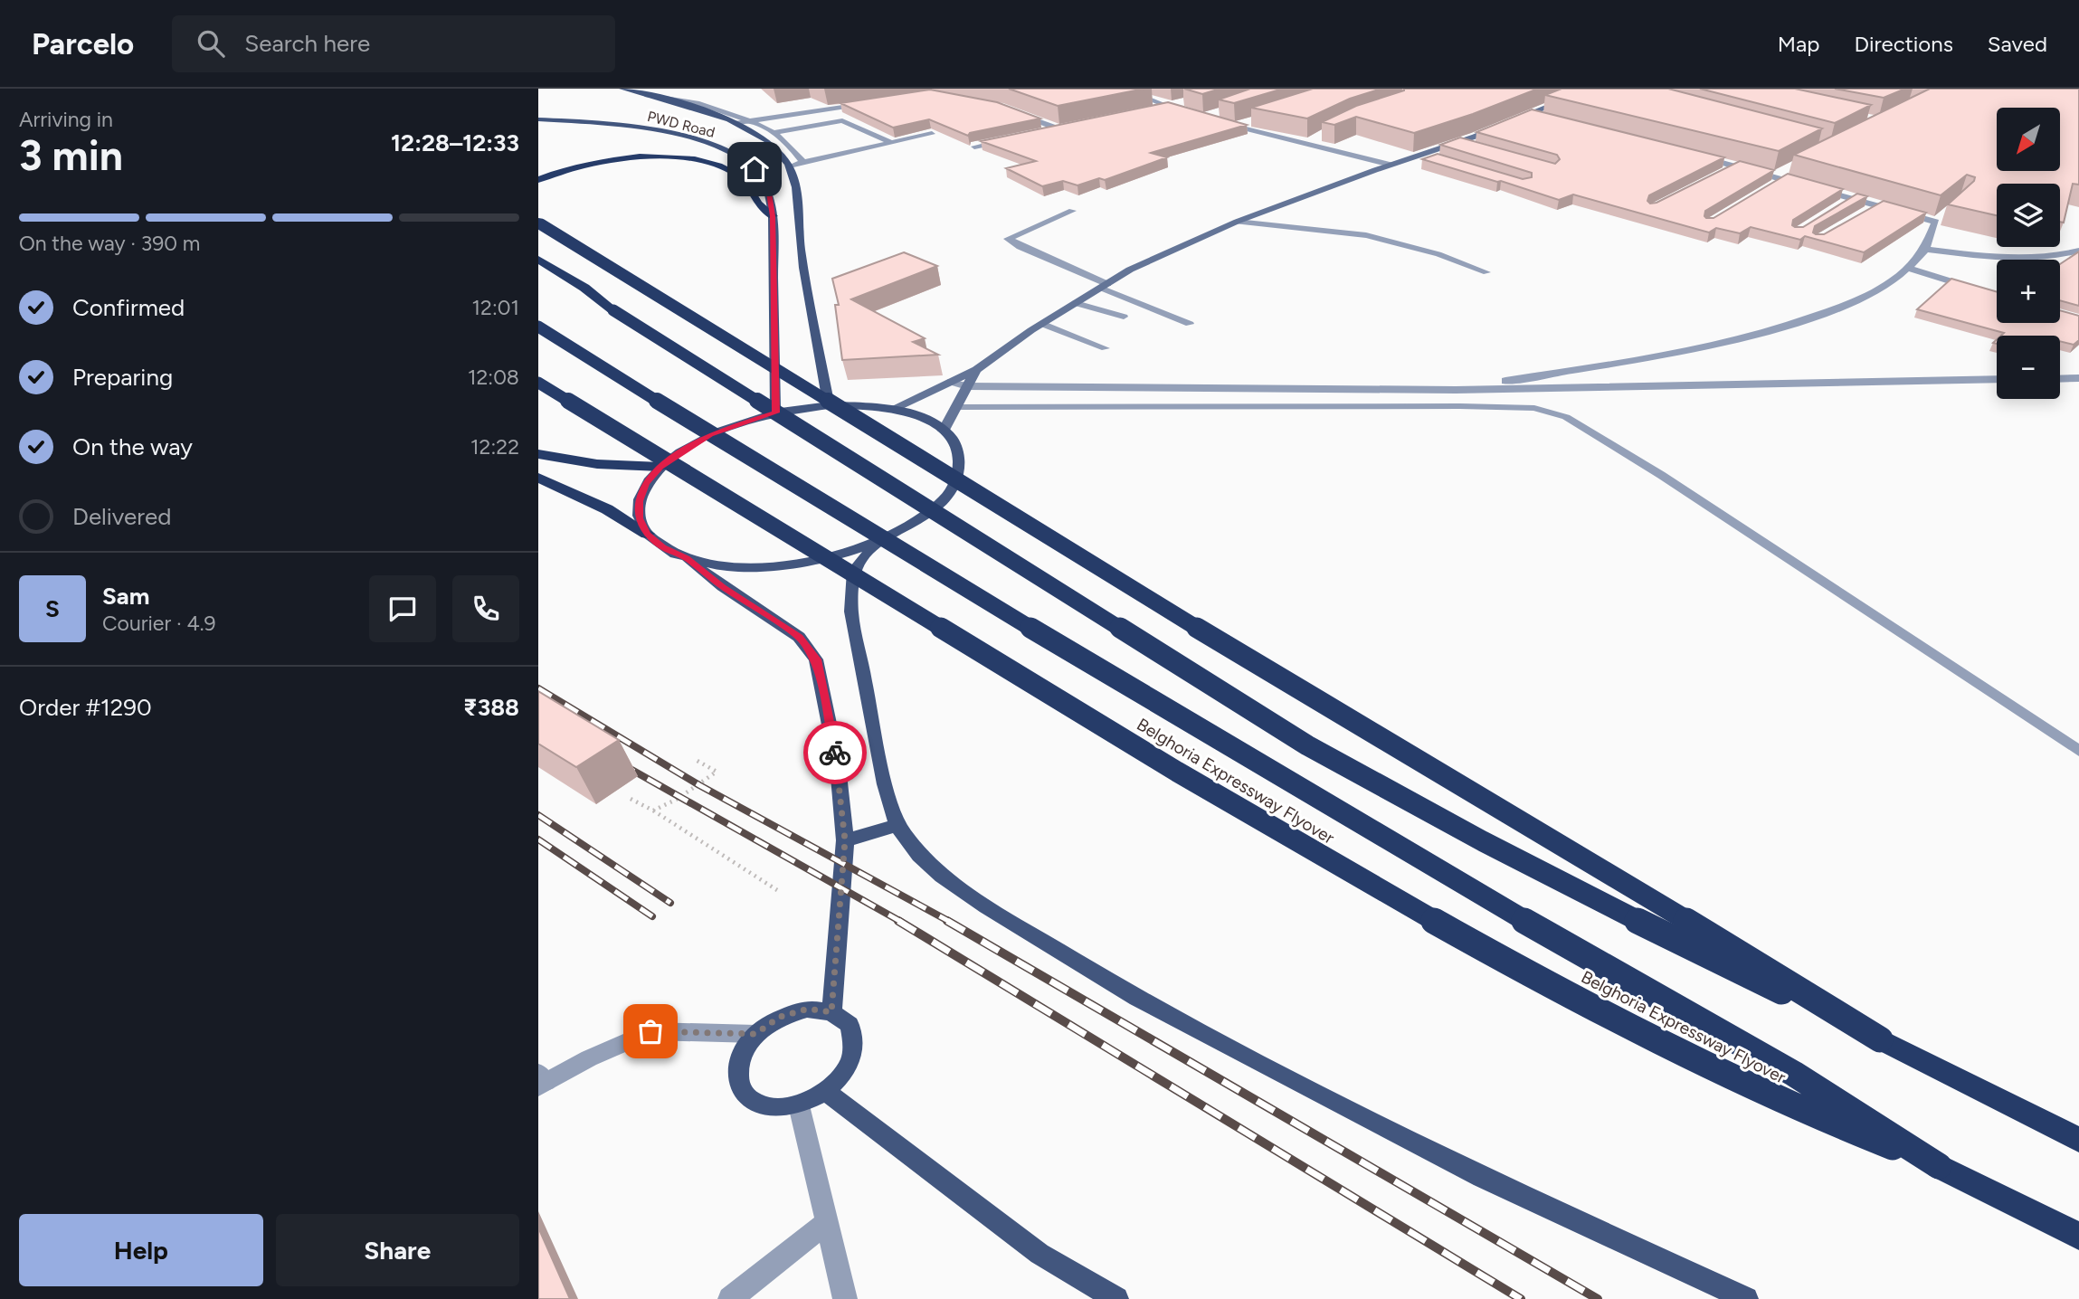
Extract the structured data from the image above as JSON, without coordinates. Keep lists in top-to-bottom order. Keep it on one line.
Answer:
{"streets":{"highway":["Belghoria Expressway Flyover"],"main road":["PWD Road"]},"north":"bottom left","page":{"header":"Parcelo","search":"Search here","nav":["Map","Directions","Saved"],"heading":["3 min","Arriving in","12:28–12:33"],"panel":["Sam","Courier · 4.9","Order #1290","₹388"],"map_buttons":["+","−"],"bar":"On the way · 390 m","list":[["Confirmed","12:01"],["Preparing","12:08"],["On the way","12:22"],"Delivered"],"round":"S","buttons":["Help","Share"]}}
